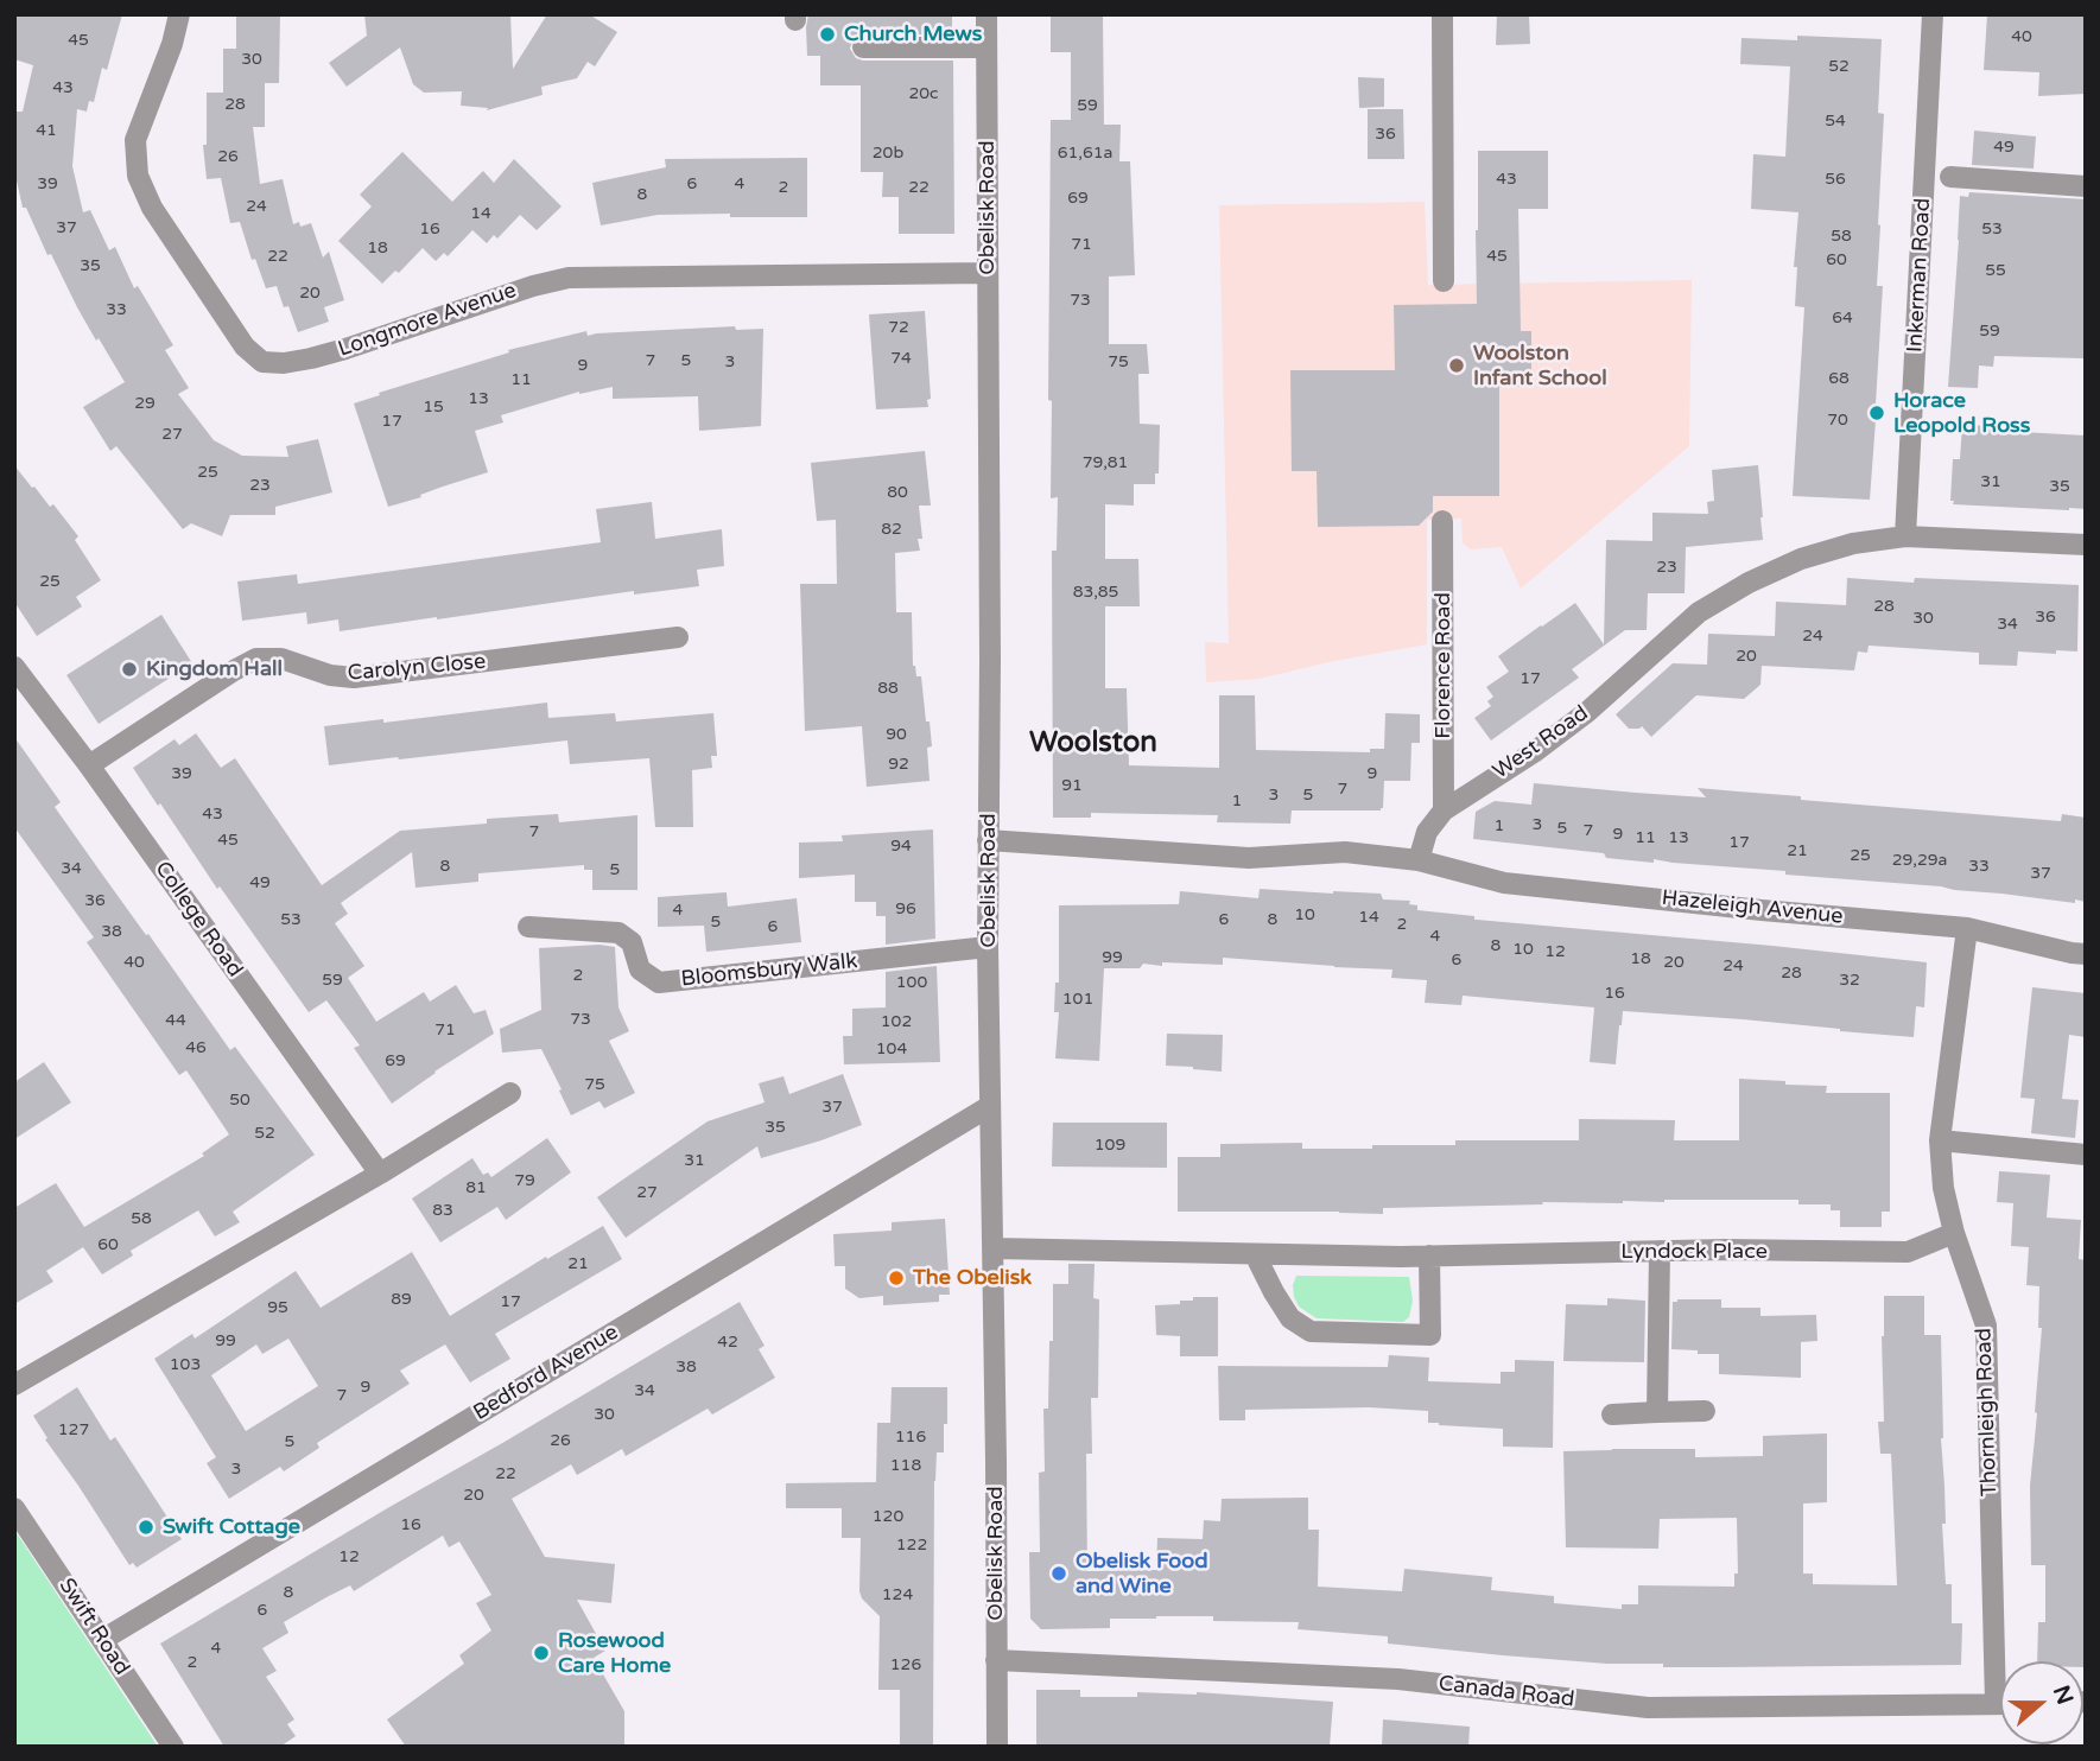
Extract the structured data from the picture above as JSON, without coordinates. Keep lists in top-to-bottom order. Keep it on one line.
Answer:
{"streets":{"street":["Obelisk Road","Inkerman Road","Longmore Avenue","Florence Road","Carolyn Close","West Road","Hazeleigh Avenue","College Road","Bloomsbury Walk","Lyndock Place","Bedford Avenue","Thornleigh Road","Swift Road","Canada Road"]},"crossings":[["Obelisk Road","Longmore Avenue"],["Obelisk Road","Bloomsbury Walk"],["Obelisk Road","Lyndock Place"],["Obelisk Road","Bedford Avenue"],["Obelisk Road","Canada Road"],["Inkerman Road","West Road"],["Florence Road","West Road"],["Carolyn Close","College Road"],["West Road","Hazeleigh Avenue"],["Hazeleigh Avenue","Thornleigh Road"],["Lyndock Place","Thornleigh Road"],["Bedford Avenue","Swift Road"]],"districts":["Woolston"],"places":["Church Mews","Woolston Infant School","Horace Leopold Ross","Kingdom Hall","The Obelisk","Swift Cottage","Obelisk Food and Wine","Rosewood Care Home"],"house_numbers":["40","45","30","52","43","20c","28","59","54","41","36","49","20b","61,61a","26","43","56","39","6","4","2","22","8","69","24","14","37","16","53","58","71","18","22","45","60","35","55","20","73","33","64","72","59","74","7","5","3","75","9","68","11","13","29","15","70","17","27","79,81","25","31","23","35","80","82","23","25","83,85","28","36","30","34","24","20","17","88","90","92","39","9","91","7","3","5","1","43","3","1","5","7","7","9","11","13","45","17","94","21","25","29,29a","8","33","34","5","37","49","36","96","4","10","14","53","6","8","5","2","6","38","4","8","10","12","99","18","6","40","20","24","28","2","59","32","100","16","101","73","44","102","71","46","104","69","75","50","37","35","52","109","31","79","81","27","83","58","60","21","89","17","95","99","42","103","38","9","34","7","30","127","116","26","5","118","3","22","20","120","16","122","12","8","124","6","4","2","126"],"north":"right"}
